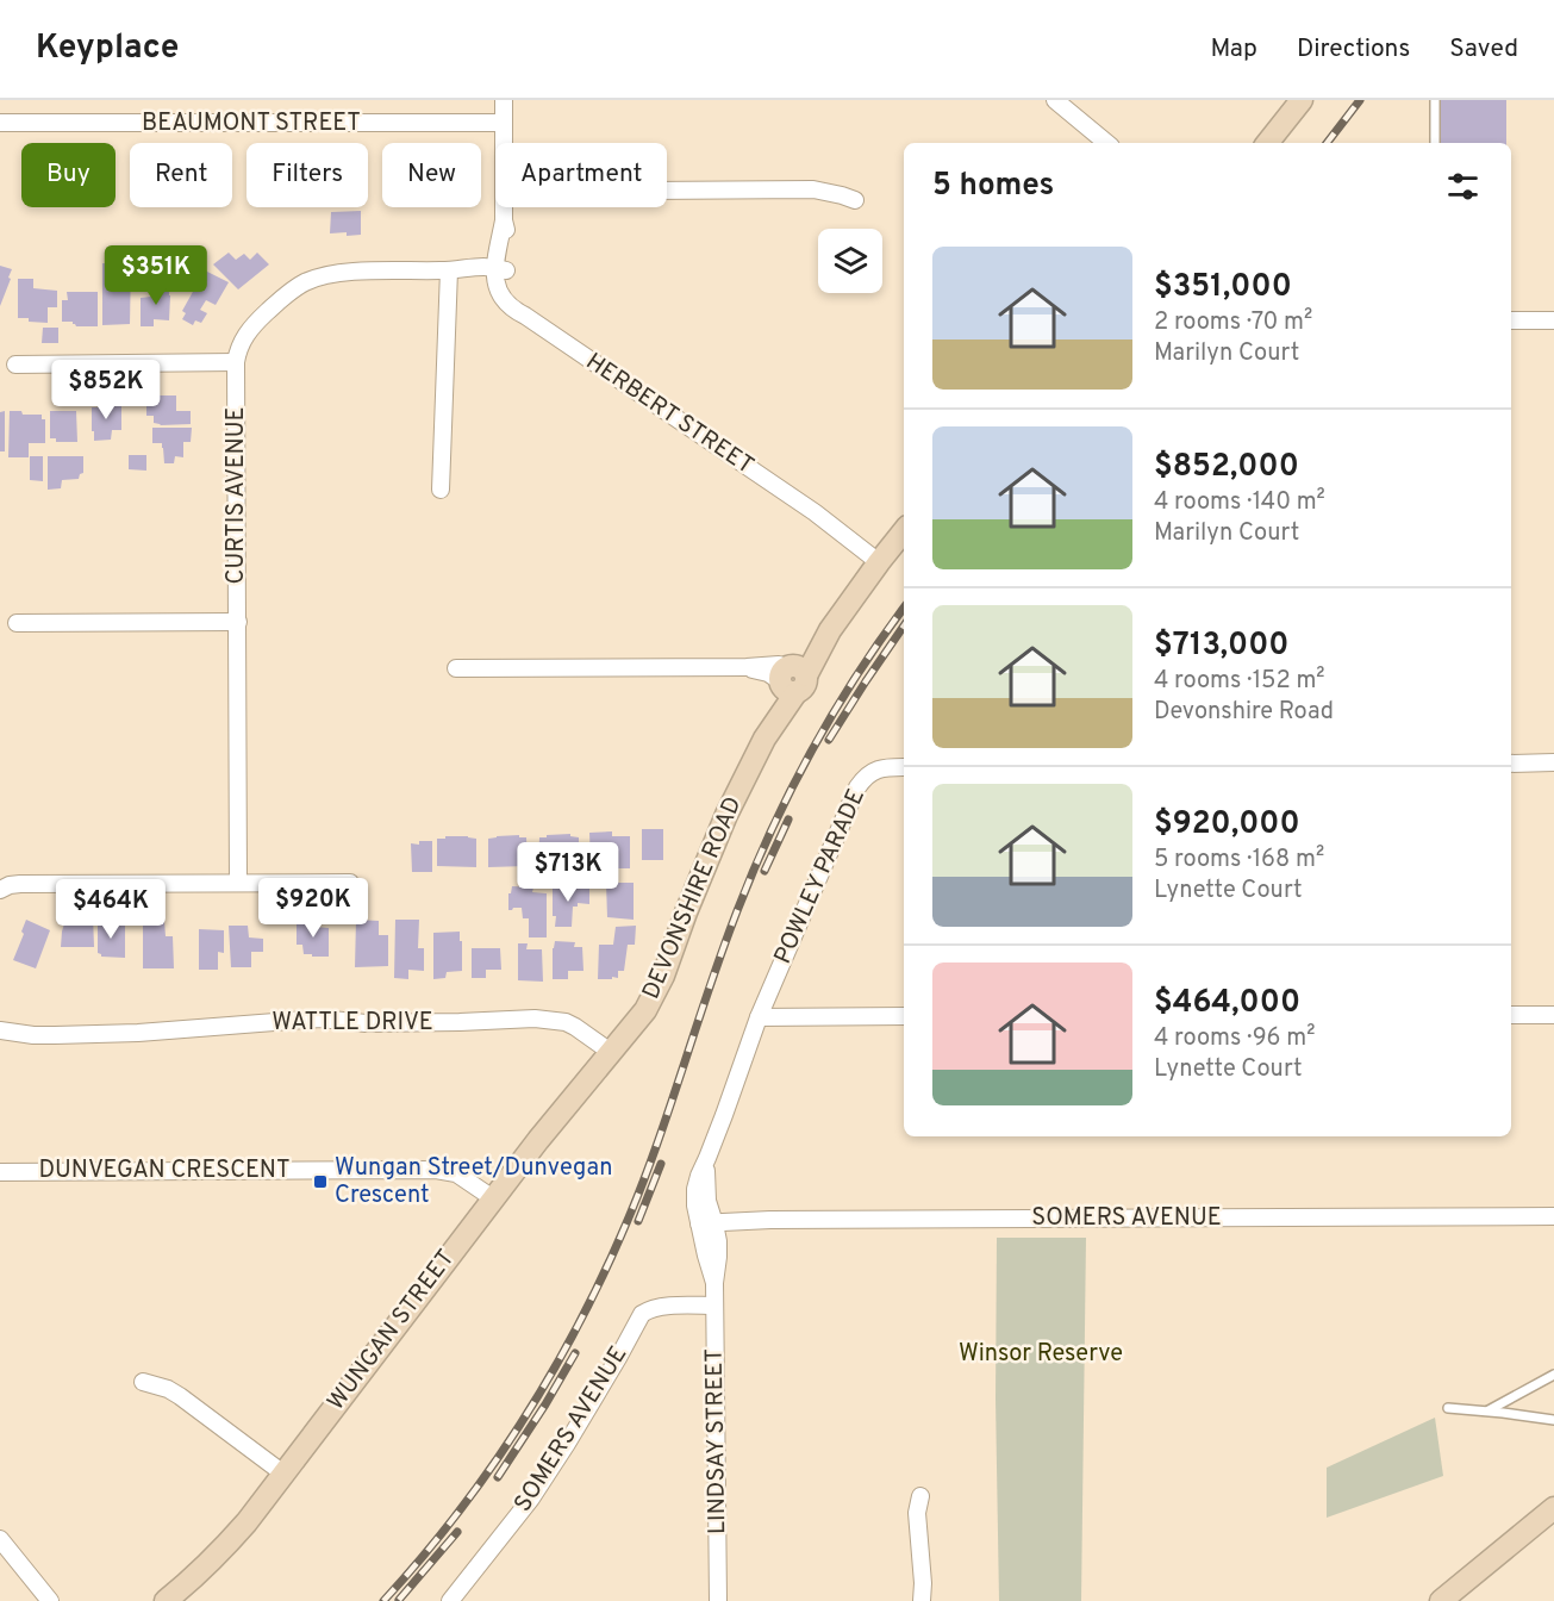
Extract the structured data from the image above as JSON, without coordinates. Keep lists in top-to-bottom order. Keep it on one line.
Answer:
{"streets":{"street":["BEAUMONT STREET","HERBERT STREET","CURTIS AVENUE","POWLEY PARADE","DEVONSHIRE ROAD","WATTLE DRIVE","DUNVEGAN CRESCENT","SOMERS AVENUE","WUNGAN STREET","LINDSAY STREET"]},"crossings":[["HERBERT STREET","CURTIS AVENUE"],["HERBERT STREET","DEVONSHIRE ROAD"],["POWLEY PARADE","LINDSAY STREET"],["DEVONSHIRE ROAD","WATTLE DRIVE"],["DEVONSHIRE ROAD","WUNGAN STREET"],["WATTLE DRIVE","WUNGAN STREET"],["DUNVEGAN CRESCENT","WUNGAN STREET"],["SOMERS AVENUE","LINDSAY STREET"]],"parks":["Winsor Reserve"],"places":{"transit":["Wungan Street/Dunvegan Crescent"]},"page":{"header":"Keyplace","nav":["Map","Directions","Saved"],"chip":["Buy","Rent","Filters","New","Apartment"],"heading":"5 homes","list":[{"name":"$351,000","note":"2 rooms · 70 m² · Marilyn Court"},{"name":"$852,000","note":"4 rooms · 140 m² · Marilyn Court"},{"name":"$713,000","note":"4 rooms · 152 m² · Devonshire Road"},{"name":"$920,000","note":"5 rooms · 168 m² · Lynette Court"},{"name":"$464,000","note":"4 rooms · 96 m² · Lynette Court"}],"price":["$351K","$852K","$713K","$920K","$464K"]}}
